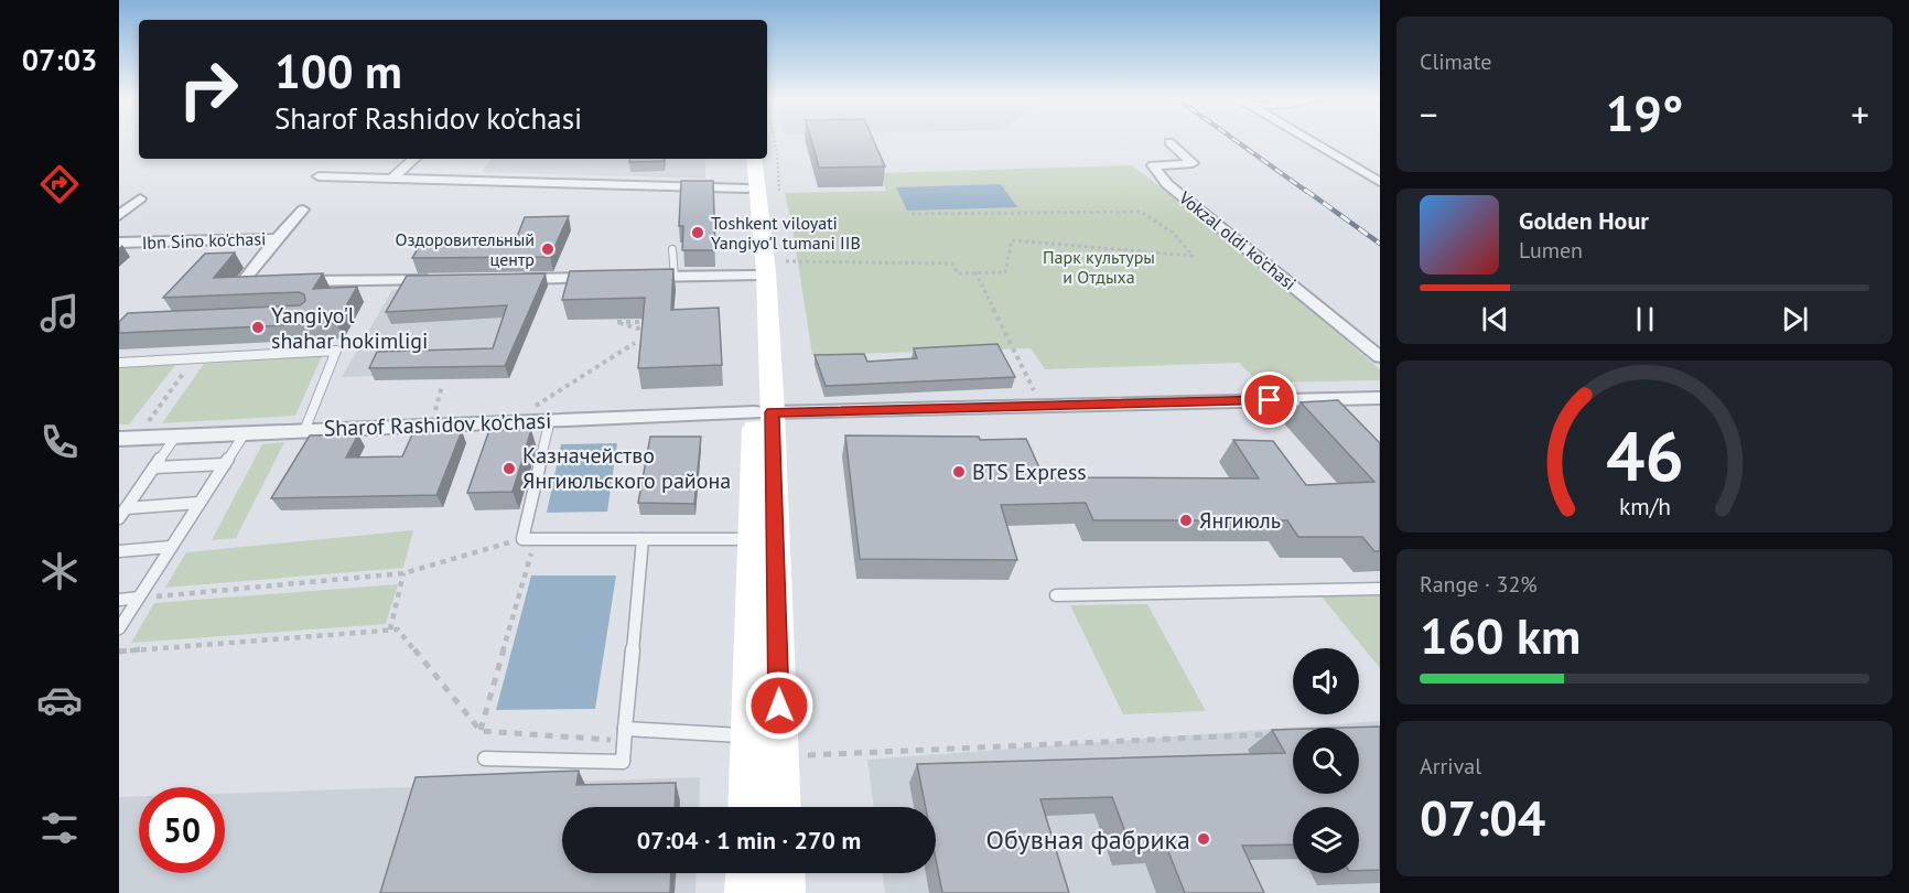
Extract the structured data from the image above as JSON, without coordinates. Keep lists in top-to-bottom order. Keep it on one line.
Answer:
{"streets":{"street":["Ibn Sino ko'chasi","Vokzal oldi ko'chasi","Sharof Rashidov ko’chasi"]},"parks":["Парк культуры и Отдыха"],"places":["Toshkent viloyati Yangiyo'l tumani IIB","Оздоровительный центр","Yangiyo'l shahar hokimligi","Казначейство Янгиюльского района","BTS Express","Янгиюль","Обувная фабрика"],"page":{"tabs":"07:03","tile":["Climate",["Range · 32%","160 km"],["Arrival","07:04"]],"turn":["100 m","Sharof Rashidov ko’chasi"],"heat":["−","19°","+"],"song":["Golden Hour","Lumen"],"limit":"50","trip":"07:04 · 1 min · 270 m","gauge":["46","km/h"]}}
